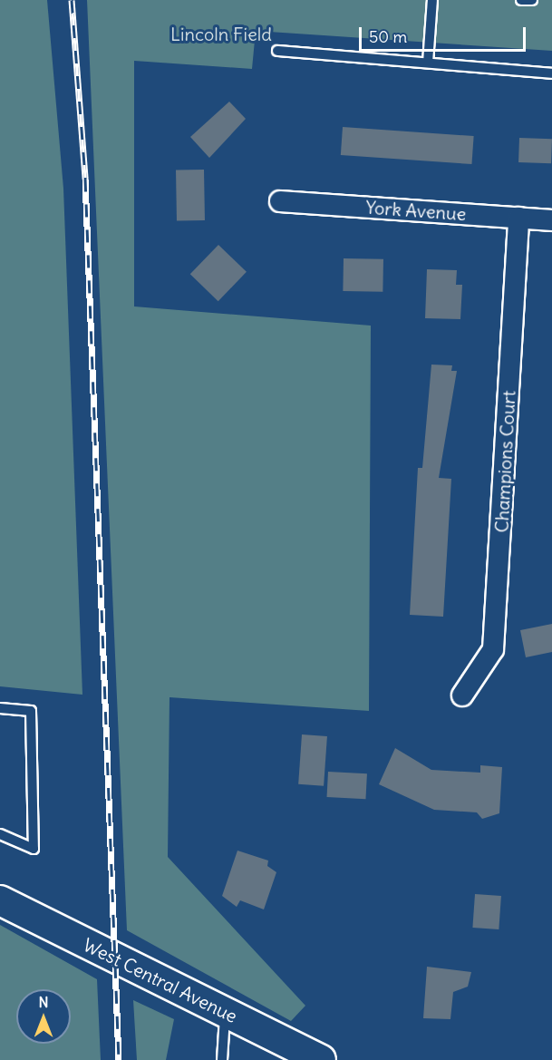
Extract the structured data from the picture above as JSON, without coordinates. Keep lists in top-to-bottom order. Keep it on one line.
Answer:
{"streets":{"main road":["West Central Avenue"],"street":["York Avenue","Champions Court"]},"crossings":[["York Avenue","Champions Court"]],"parks":["Lincoln Field"],"scale_bar":"50 m","north":"top"}
